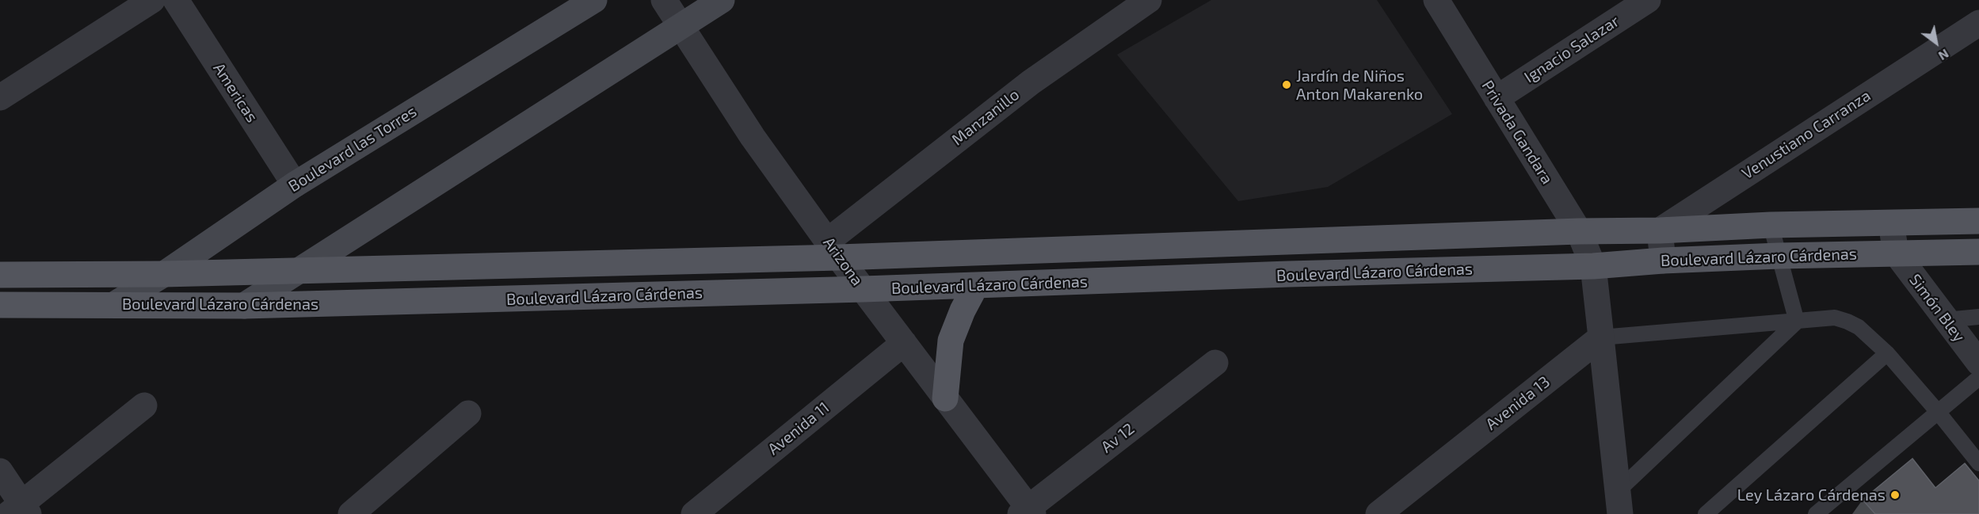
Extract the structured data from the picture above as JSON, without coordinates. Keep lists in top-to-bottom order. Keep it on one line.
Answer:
{"streets":{"main road":["Boulevard Lázaro Cárdenas"],"street":["Ignacio Salazar","Americas","Manzanillo","Privada Gandara","Venustiano Carranza","Boulevard las Torres","Arizona","Simón Bley","Avenida 13","Avenida 11","Av 12"]},"crossings":[["Ignacio Salazar","Privada Gandara"],["Americas","Boulevard las Torres"],["Manzanillo","Boulevard Lázaro Cárdenas"],["Manzanillo","Arizona"],["Privada Gandara","Boulevard Lázaro Cárdenas"],["Venustiano Carranza","Boulevard Lázaro Cárdenas"],["Boulevard las Torres","Boulevard Lázaro Cárdenas"],["Boulevard Lázaro Cárdenas","Arizona"],["Boulevard Lázaro Cárdenas","Simón Bley"],["Arizona","Avenida 11"],["Arizona","Av 12"]],"places":["Jardín de Niños Anton Makarenko","Ley Lázaro Cárdenas"],"north":"bottom right"}
